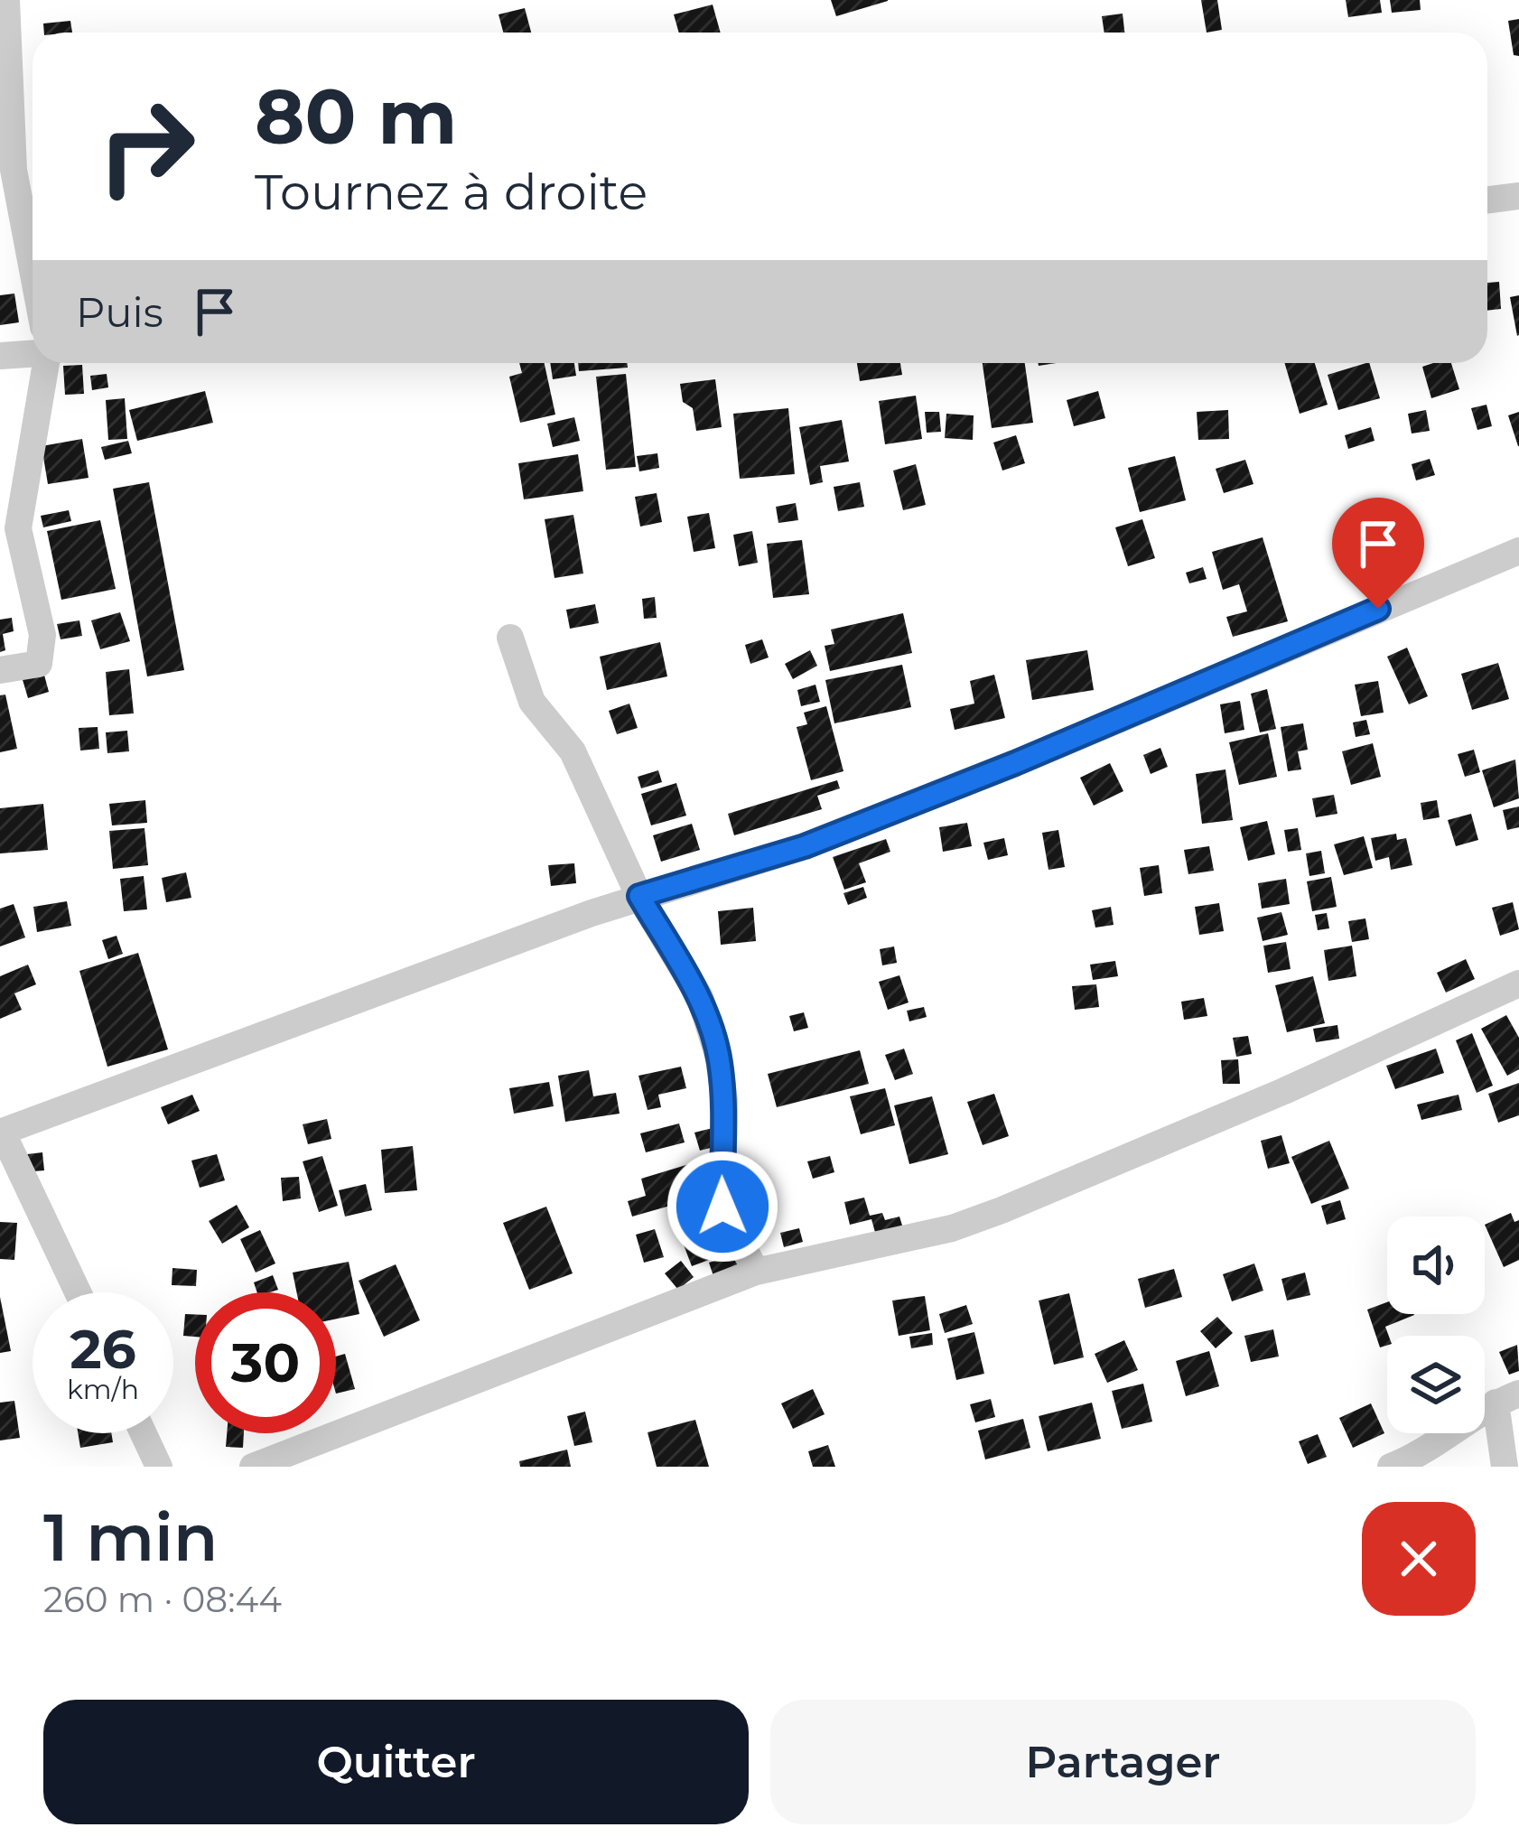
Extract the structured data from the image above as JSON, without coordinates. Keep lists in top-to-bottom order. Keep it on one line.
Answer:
{"page":{"turn":["80 m","Tournez à droite"],"then":"Puis","speed":"26 km/h","limit":"30","heading":["1 min","260 m · 08:44"],"buttons":["Quitter","Partager"]}}
